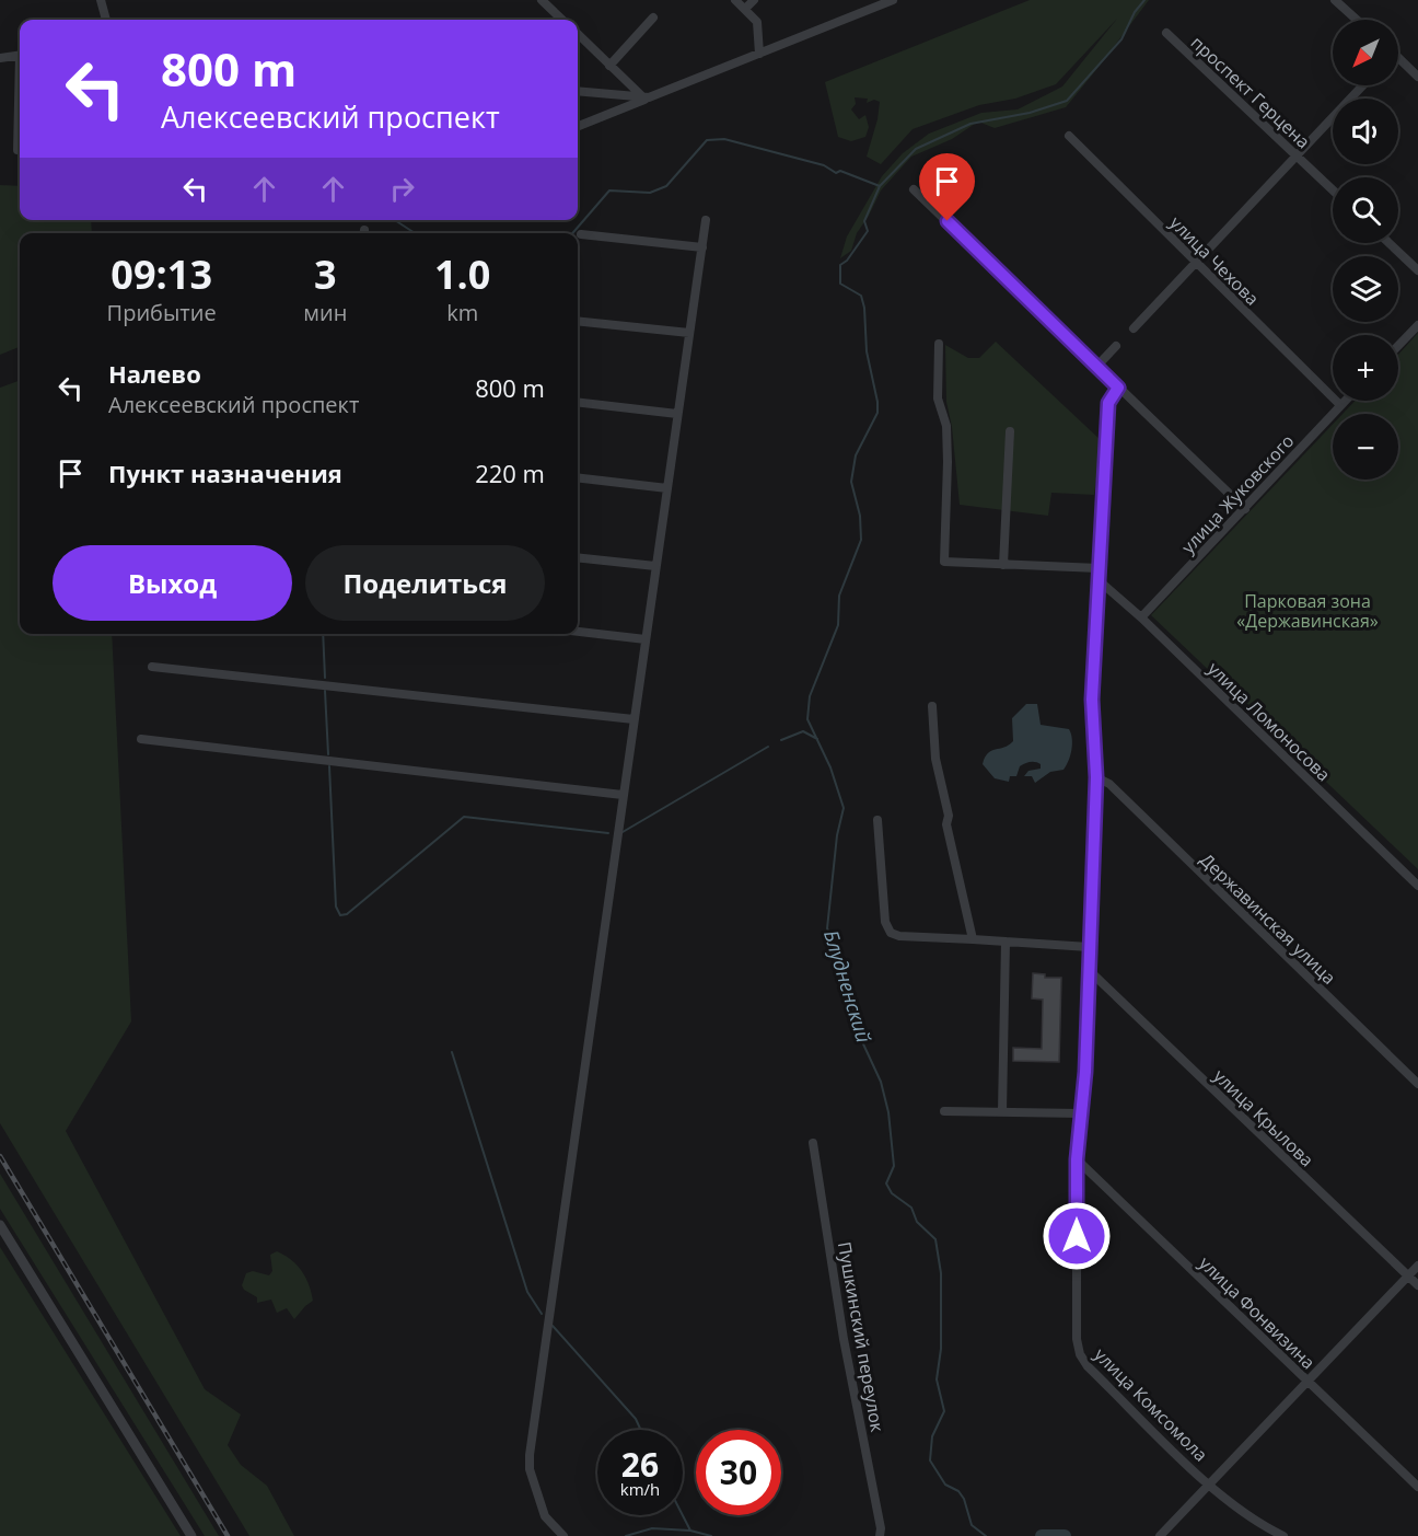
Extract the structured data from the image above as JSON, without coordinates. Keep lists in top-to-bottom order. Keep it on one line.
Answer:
{"streets":{"street":["проспект Герцена","улица Чехова","улица Жуковского","улица Ломоносова","Державинская улица","улица Крылова","улица Фонвизина","Пушкинский переулок","улица Комсомола"]},"crossings":[["улица Чехова","улица Жуковского"],["улица Жуковского","улица Ломоносова"],["улица Ломоносова","улица Комсомола"],["Державинская улица","улица Комсомола"],["улица Крылова","улица Комсомола"],["улица Фонвизина","улица Комсомола"]],"water":["Блудненский"],"parks":["Парковая зона «Державинская»"],"north":"bottom left","page":{"map_buttons":["+","−"],"turn":["800 m","Алексеевский проспект"],"eta":["09:13","Прибытие","3","мин","1.0","km"],"list":[{"name":"Налево","note":"Алексеевский проспект","value":"800 m"},{"name":"Пункт назначения","value":"220 m"}],"buttons":["Выход","Поделиться"],"speed":"26 km/h","limit":"30"}}
